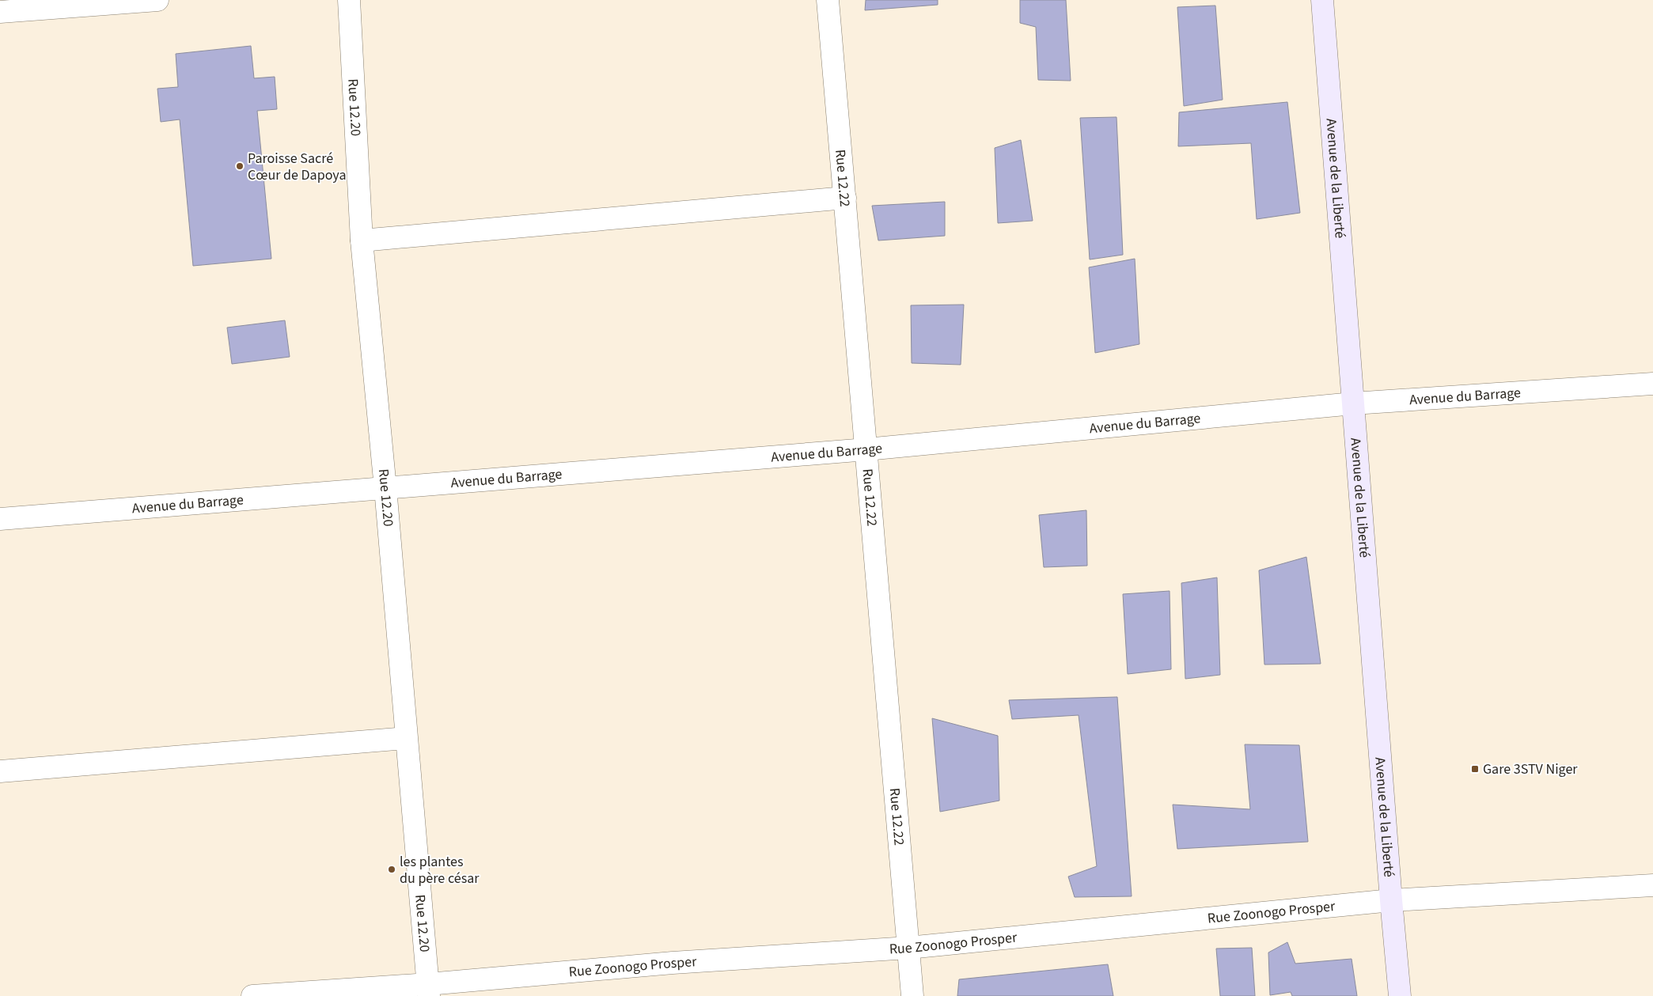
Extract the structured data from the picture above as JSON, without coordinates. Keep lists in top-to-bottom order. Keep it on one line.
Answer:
{"streets":{"main road":["Avenue de la Liberté"],"street":["Rue 12.20","Rue 12.22","Avenue du Barrage","Rue Zoonogo Prosper"]},"crossings":[["Rue 12.20","Avenue du Barrage"],["Rue 12.20","Rue Zoonogo Prosper"],["Rue 12.22","Avenue du Barrage"],["Rue 12.22","Rue Zoonogo Prosper"],["Avenue de la Liberté","Avenue du Barrage"],["Avenue de la Liberté","Rue Zoonogo Prosper"]],"places":{"other":["Paroisse Sacré Cœur de Dapoya","les plantes du père césar"],"transit":["Gare 3STV Niger"]}}
